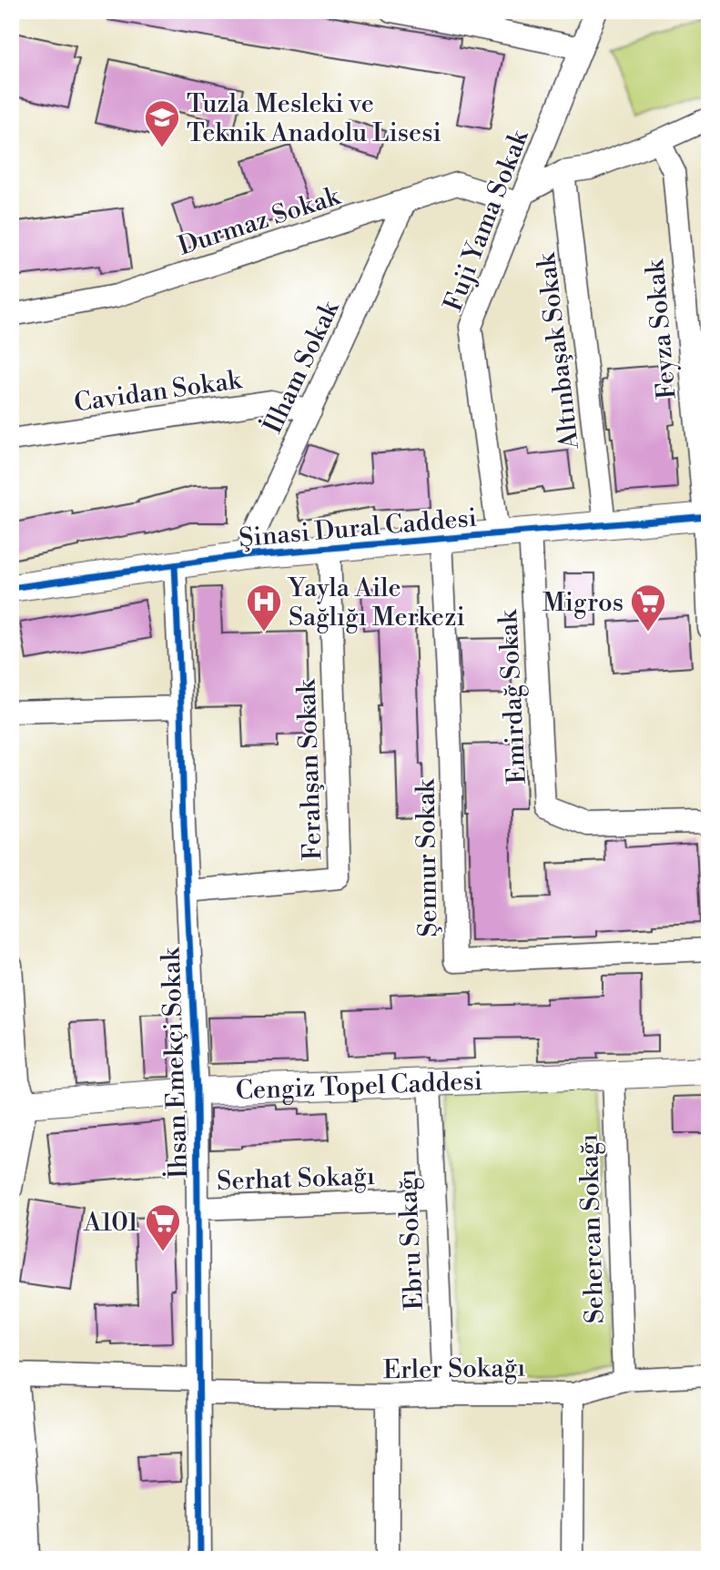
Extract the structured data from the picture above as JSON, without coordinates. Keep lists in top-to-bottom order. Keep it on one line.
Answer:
{"streets":{"street":["Durmaz Sokak","Fuji Yama Sokak","Feyza Sokak","Altınbaşak Sokak","İlham Sokak","Cavidan Sokak","Şinasi Dural Caddesi","Emirdağ Sokak","Ferahşan Sokak","Şennur Sokak","İhsan Emekçi Sokak","Cengiz Topel Caddesi","Serhat Sokağı","Sehercan Sokağı","Ebru Sokağı","Erler Sokağı"]},"crossings":[["Durmaz Sokak","Fuji Yama Sokak"],["Durmaz Sokak","İlham Sokak"],["Fuji Yama Sokak","Şinasi Dural Caddesi"],["Feyza Sokak","Şinasi Dural Caddesi"],["Altınbaşak Sokak","Şinasi Dural Caddesi"],["İlham Sokak","Cavidan Sokak"],["İlham Sokak","Şinasi Dural Caddesi"],["Şinasi Dural Caddesi","Emirdağ Sokak"],["Şinasi Dural Caddesi","Ferahşan Sokak"],["Şinasi Dural Caddesi","Şennur Sokak"],["Şinasi Dural Caddesi","İhsan Emekçi Sokak"],["Ferahşan Sokak","İhsan Emekçi Sokak"],["İhsan Emekçi Sokak","Cengiz Topel Caddesi"],["İhsan Emekçi Sokak","Serhat Sokağı"],["İhsan Emekçi Sokak","Erler Sokağı"],["Cengiz Topel Caddesi","Sehercan Sokağı"],["Cengiz Topel Caddesi","Ebru Sokağı"],["Serhat Sokağı","Ebru Sokağı"],["Sehercan Sokağı","Erler Sokağı"],["Ebru Sokağı","Erler Sokağı"]],"places":{"school or university":["Tuzla Mesleki ve Teknik Anadolu Lisesi"],"hospital":["Yayla Aile Sağlığı Merkezi"],"supermarket":["Migros","A101"]}}
